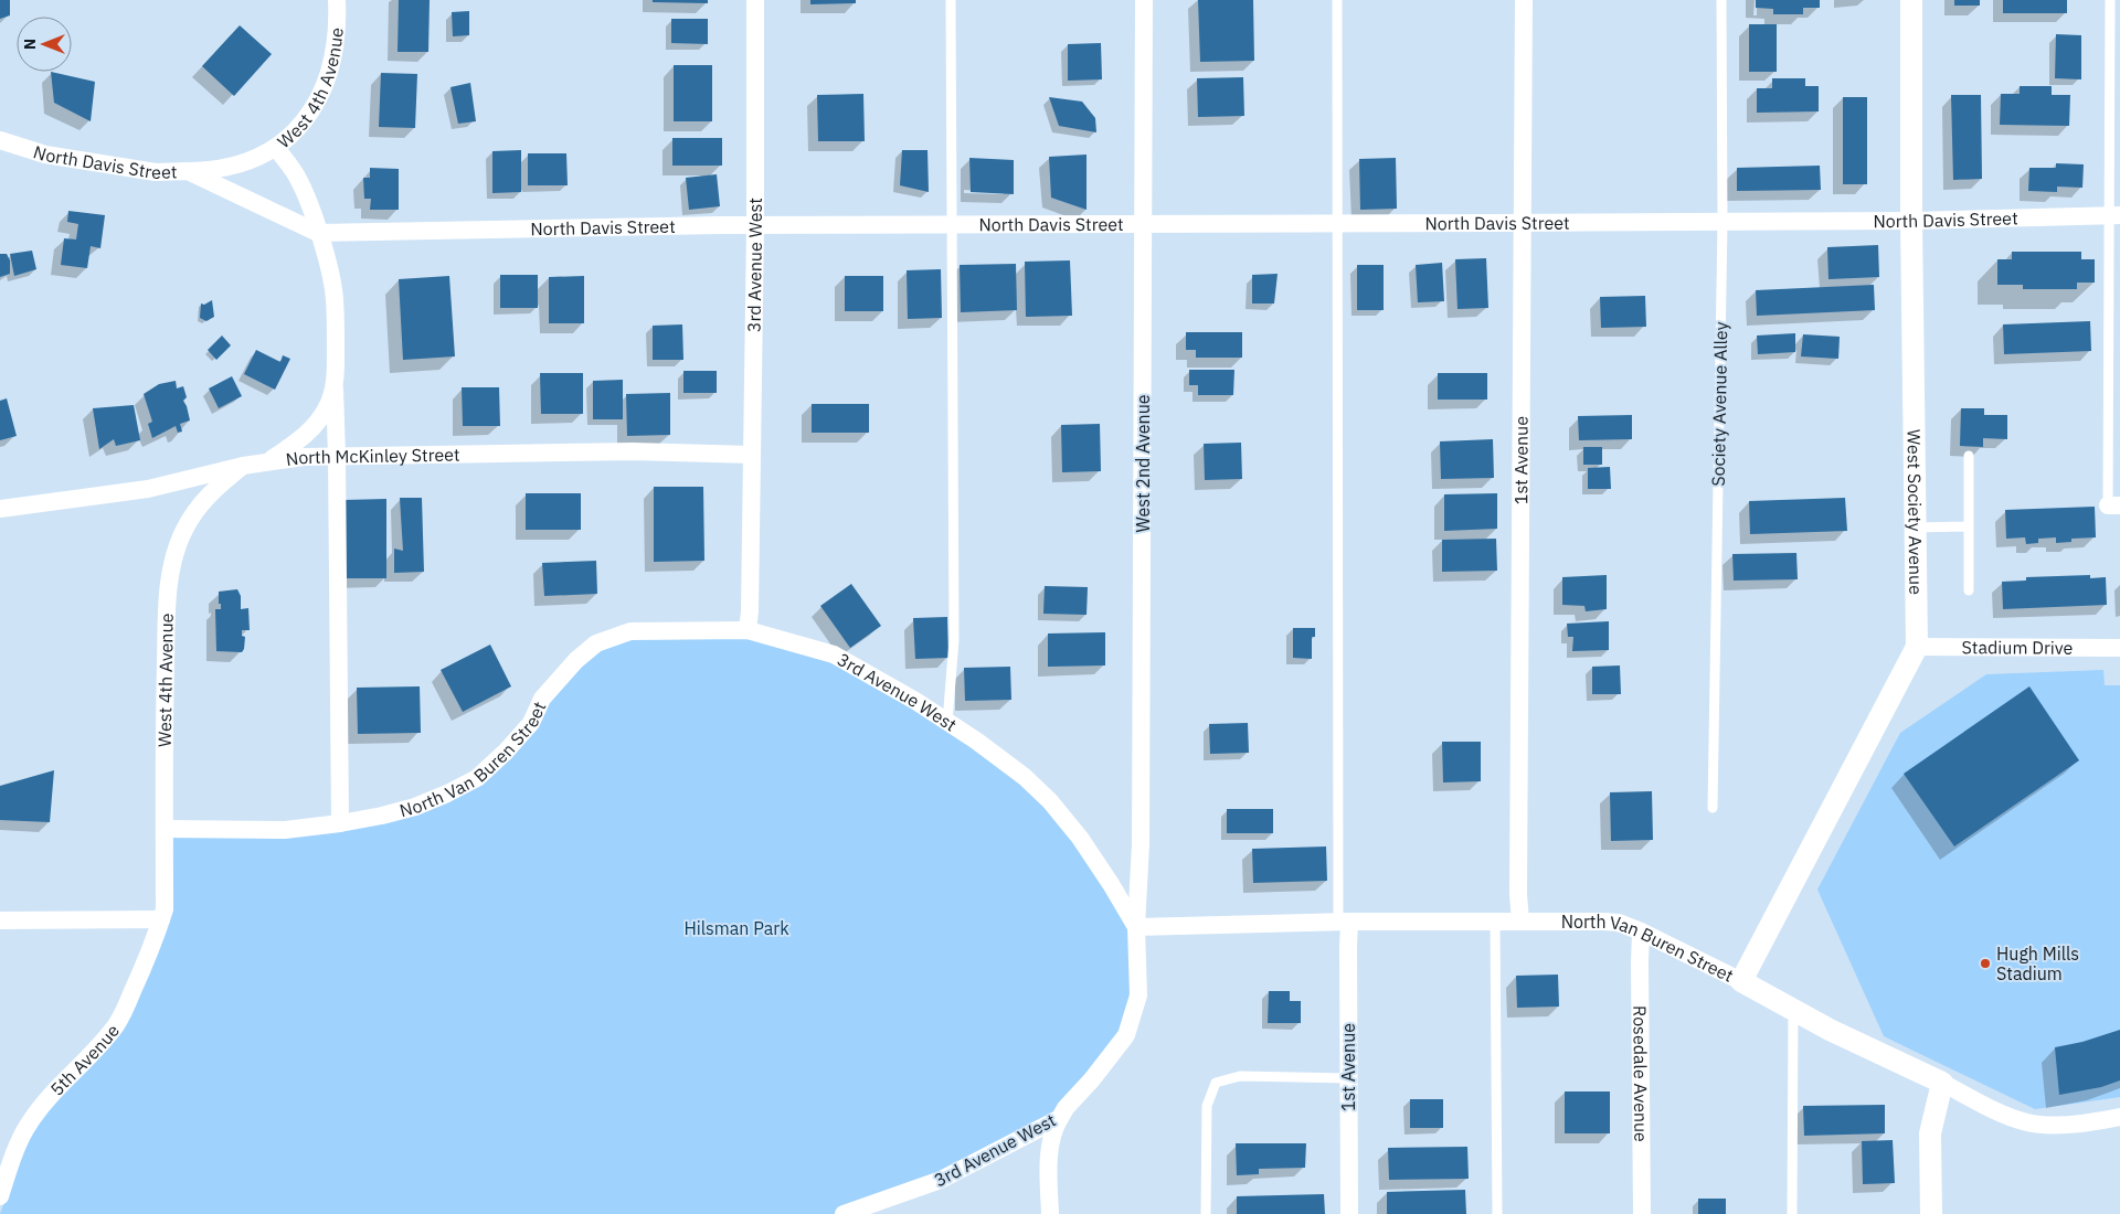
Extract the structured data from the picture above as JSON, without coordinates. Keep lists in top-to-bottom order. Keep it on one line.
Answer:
{"streets":{"street":["West 4th Avenue","North Davis Street","3rd Avenue West","North McKinley Street","1st Avenue","West 2nd Avenue","West Society Avenue","Stadium Drive","North Van Buren Street","5th Avenue","Rosedale Avenue"],"lane":["Society Avenue Alley"]},"crossings":[["West 4th Avenue","North Davis Street"],["West 4th Avenue","North McKinley Street"],["West 4th Avenue","North Van Buren Street"],["West 4th Avenue","5th Avenue"],["North Davis Street","3rd Avenue West"],["North Davis Street","Society Avenue Alley"],["North Davis Street","1st Avenue"],["North Davis Street","West 2nd Avenue"],["North Davis Street","West Society Avenue"],["3rd Avenue West","North McKinley Street"],["3rd Avenue West","West 2nd Avenue"],["3rd Avenue West","North Van Buren Street"],["1st Avenue","North Van Buren Street"],["West 2nd Avenue","North Van Buren Street"],["West Society Avenue","Stadium Drive"],["West Society Avenue","North Van Buren Street"],["North Van Buren Street","Rosedale Avenue"]],"parks":["Hilsman Park"],"places":["Hugh Mills Stadium"],"north":"left"}
